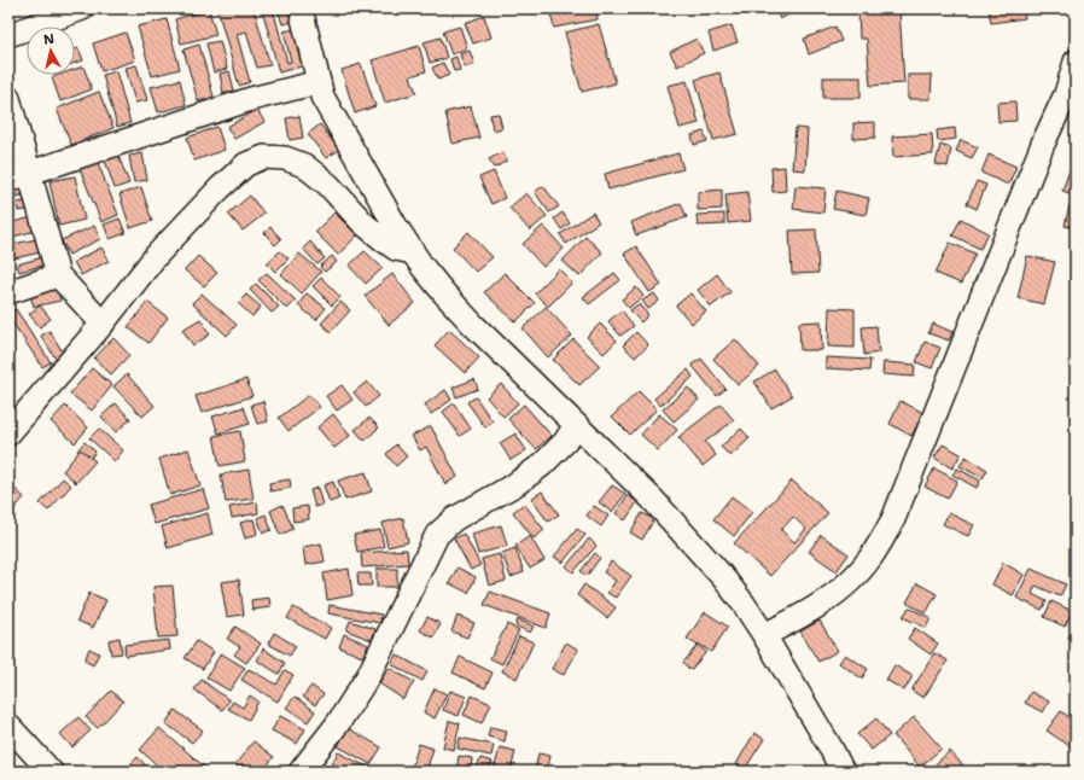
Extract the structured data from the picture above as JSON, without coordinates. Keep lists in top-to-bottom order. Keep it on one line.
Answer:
{"north":"top"}
